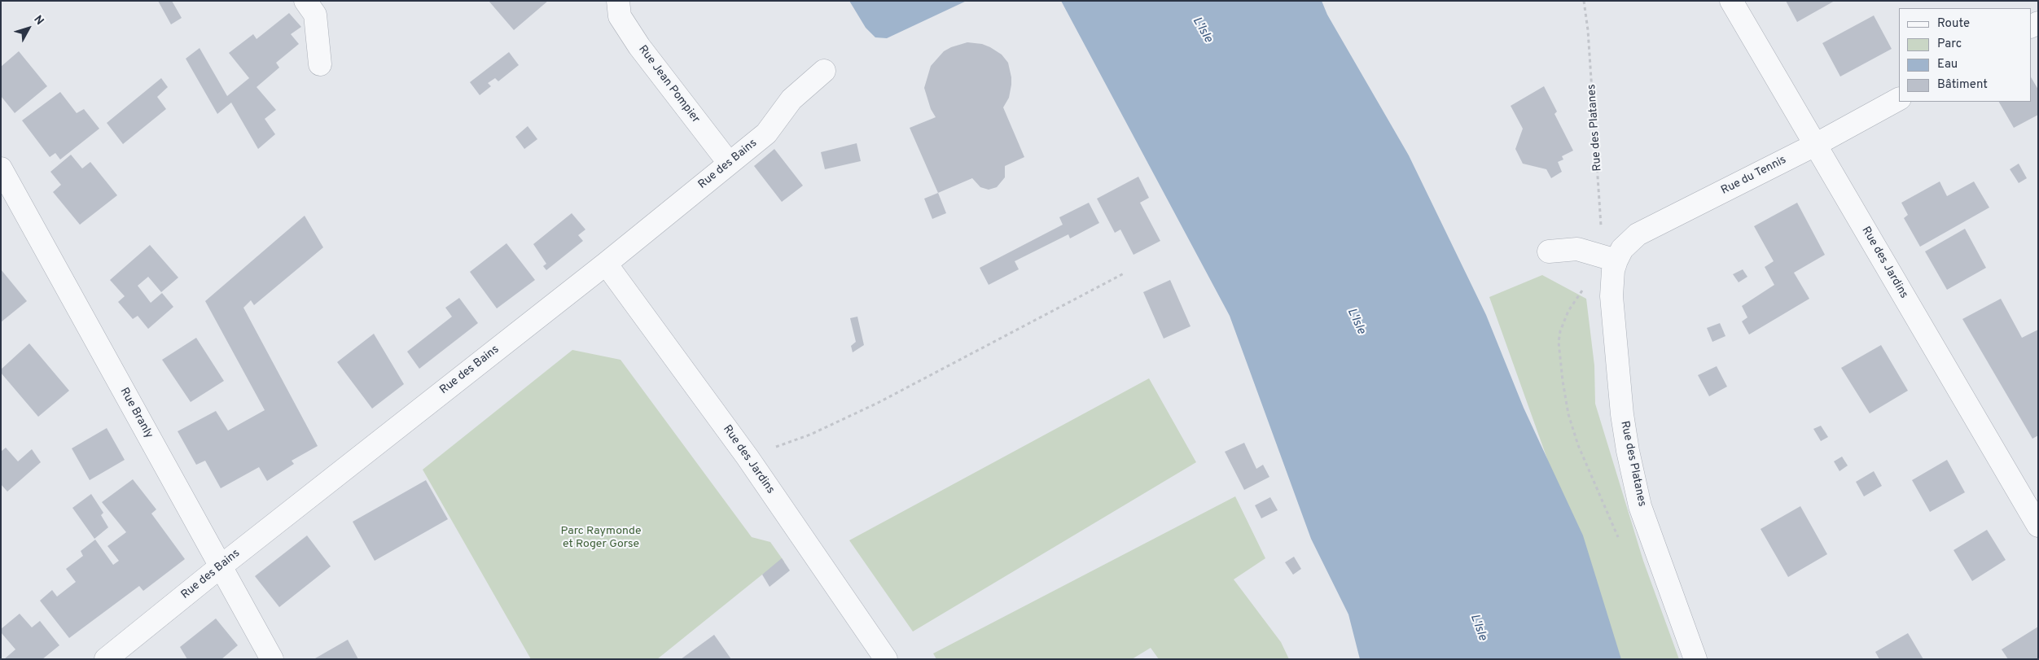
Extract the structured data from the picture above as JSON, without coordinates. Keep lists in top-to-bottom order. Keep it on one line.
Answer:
{"streets":{"street":["Rue Jean Pompier","Rue des Platanes","Rue des Bains","Rue du Tennis","Rue des Jardins","Rue Branly"]},"crossings":[["Rue Jean Pompier","Rue des Bains"],["Rue des Platanes","Rue du Tennis"],["Rue des Bains","Rue des Jardins"],["Rue des Bains","Rue Branly"],["Rue du Tennis","Rue des Jardins"]],"water":["L'Isle"],"parks":["Parc Raymonde et Roger Gorse"],"legend":["Route","Parc","Eau","Bâtiment"],"north":"top right"}
